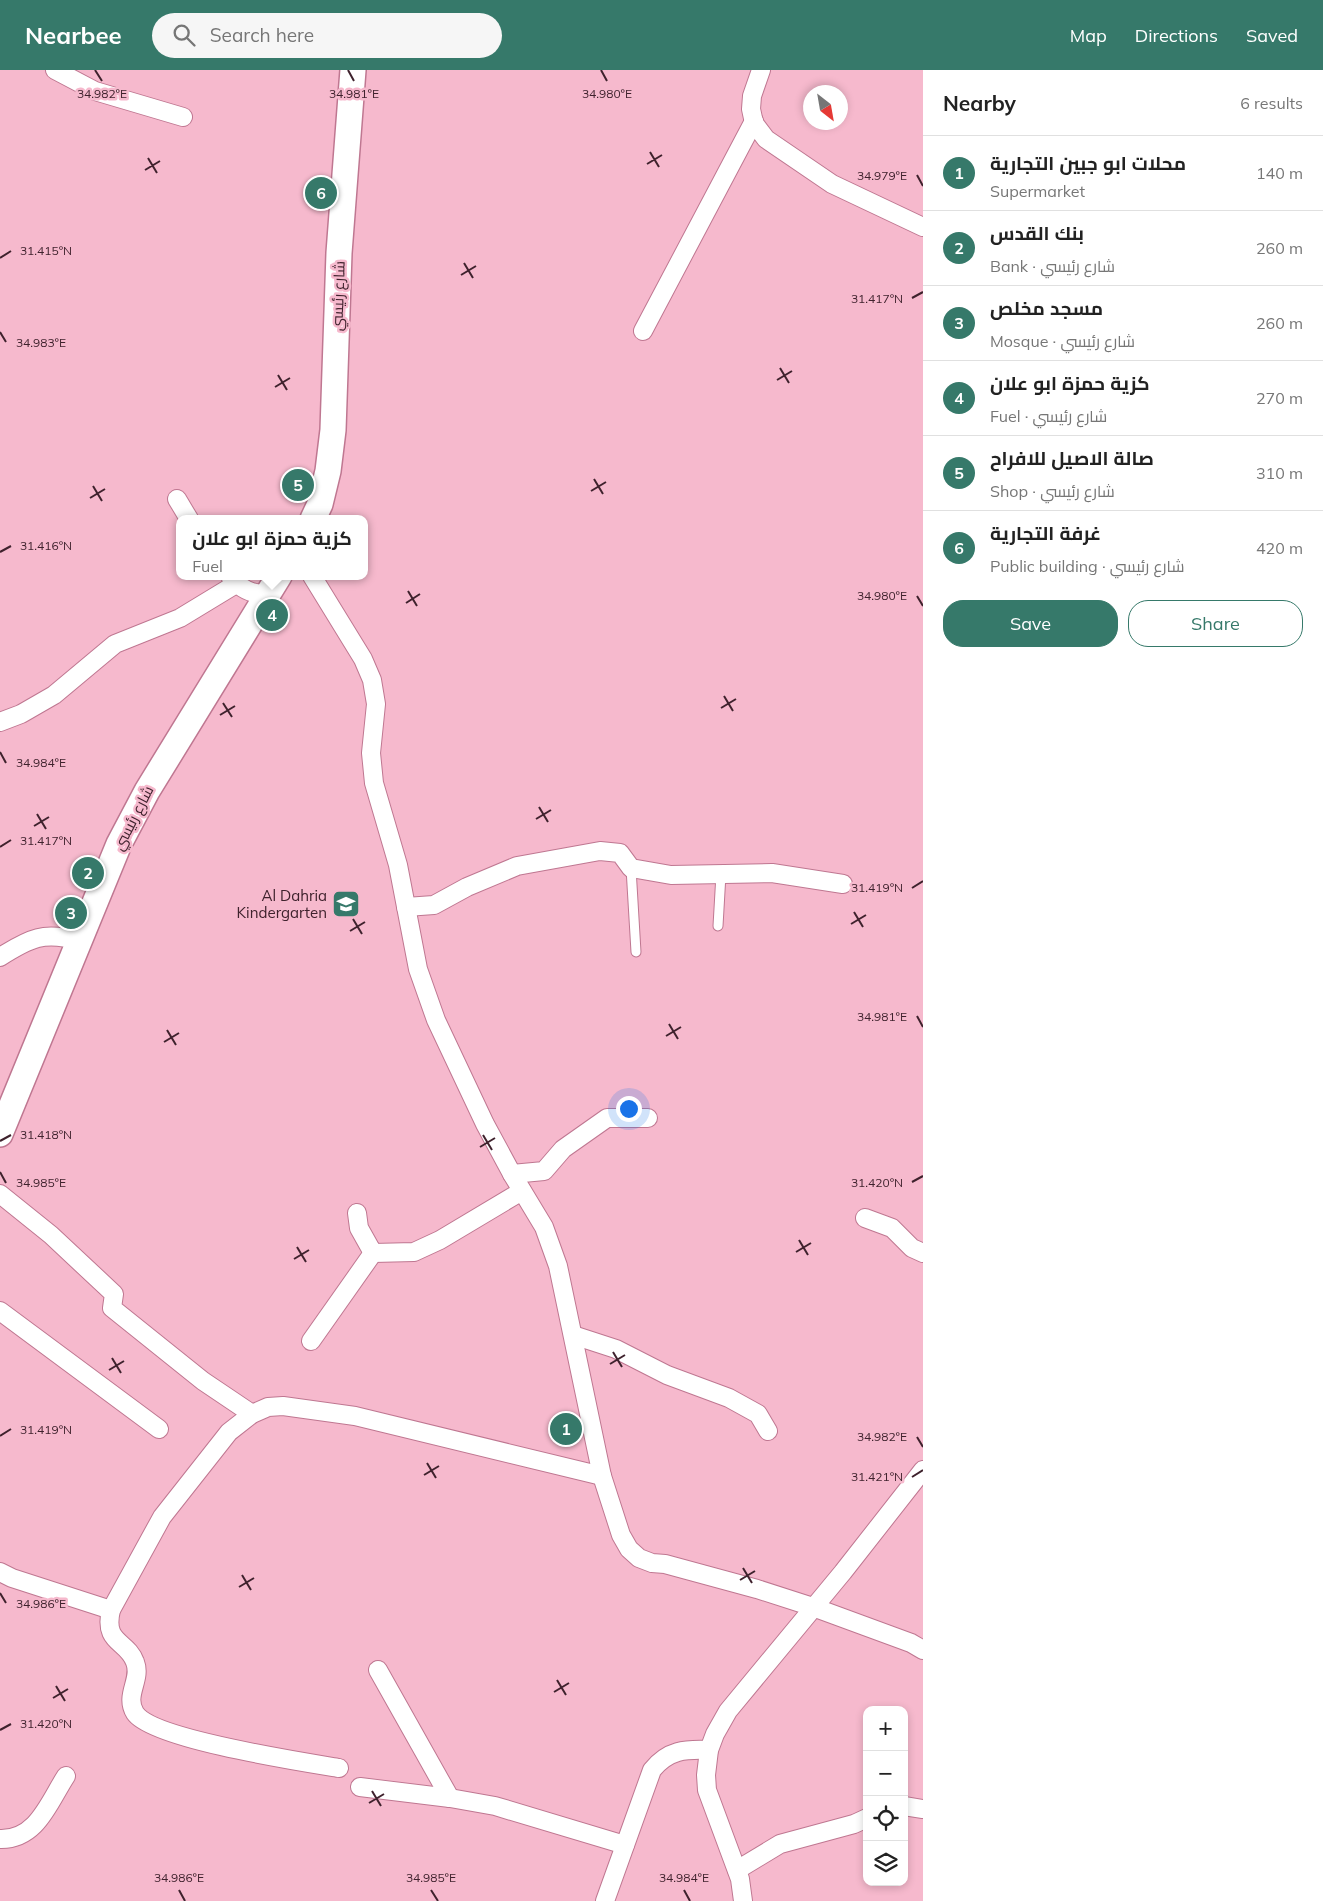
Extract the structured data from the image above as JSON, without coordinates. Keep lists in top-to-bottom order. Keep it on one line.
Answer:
{"streets":{"main road":["شارع رئيسي"]},"places":{"school or university":["Al Dahria Kindergarten"]},"north":"bottom right","page":{"header":"Nearbee","search":"Search here","nav":["Map","Directions","Saved"],"heading":["Nearby","6 results"],"list":[{"mark":"1","name":"محلات ابو جبين التجارية","note":"Supermarket","value":"140 m"},{"mark":"2","name":"بنك القدس","note":"Bank · شارع رئيسي","value":"260 m"},{"mark":"3","name":"مسجد مخلص","note":"Mosque · شارع رئيسي","value":"260 m"},{"mark":"4","name":"كزية حمزة ابو علان","note":"Fuel · شارع رئيسي","value":"270 m"},{"mark":"5","name":"صالة الاصيل للافراح","note":"Shop · شارع رئيسي","value":"310 m"},{"mark":"6","name":"غرفة التجارية","note":"Public building · شارع رئيسي","value":"420 m"}],"pins":["6","5","4","2","3","1"],"popup":["كزية حمزة ابو علان","Fuel"],"buttons":["Save","Share"],"map_buttons":["+","−"]},"coordinates":["34.982°E","34.981°E","34.980°E","34.979°E","31.415°N","31.417°N","34.983°E","31.416°N","34.984°E","31.419°N","31.418°N","31.420°N","34.985°E","31.421°N","34.986°E"]}
